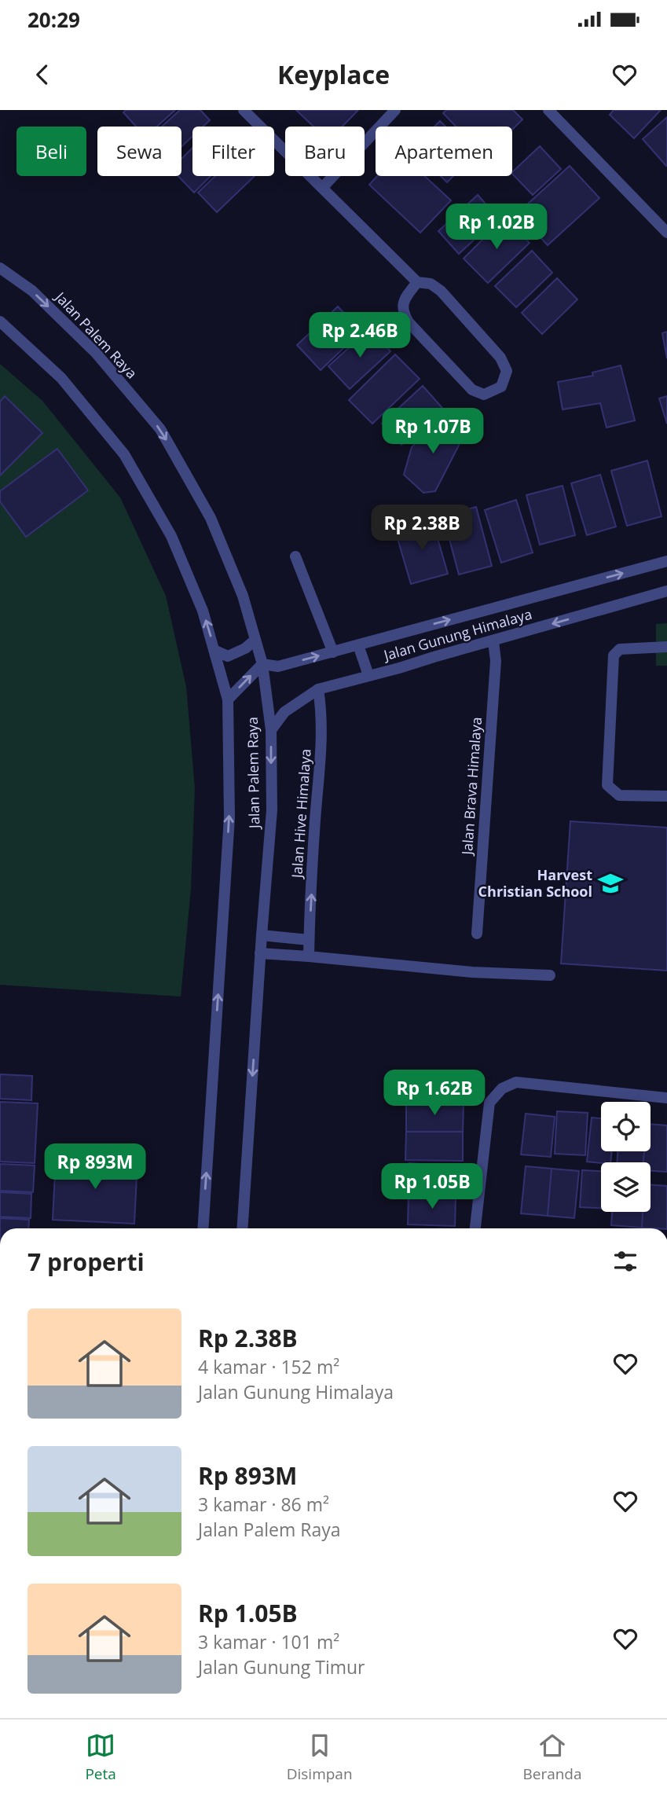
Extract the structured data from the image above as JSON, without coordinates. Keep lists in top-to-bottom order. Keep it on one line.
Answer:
{"streets":{"street":["Jalan Palem Raya","Jalan Gunung Himalaya","Jalan Brava Himalaya","Jalan Hive Himalaya"]},"crossings":[["Jalan Palem Raya","Jalan Gunung Himalaya"],["Jalan Gunung Himalaya","Jalan Brava Himalaya"],["Jalan Gunung Himalaya","Jalan Hive Himalaya"]],"one_way":["Jalan Hive Himalaya"],"places":{"school or university":["Harvest Christian School"]},"page":{"status":"20:29","header":"Keyplace","chip":["Beli","Sewa","Filter","Baru","Apartemen"],"price":["Rp 1.02B","Rp 2.46B","Rp 1.07B","Rp 2.38B","Rp 1.62B","Rp 893M","Rp 1.05B"],"heading":"7 properti","list":[{"name":"Rp 2.38B","note":"4 kamar · 152 m² · Jalan Gunung Himalaya"},{"name":"Rp 893M","note":"3 kamar · 86 m² · Jalan Palem Raya"},{"name":"Rp 1.05B","note":"3 kamar · 101 m² · Jalan Gunung Timur"}],"tabs":["Peta","Disimpan","Beranda"]}}
